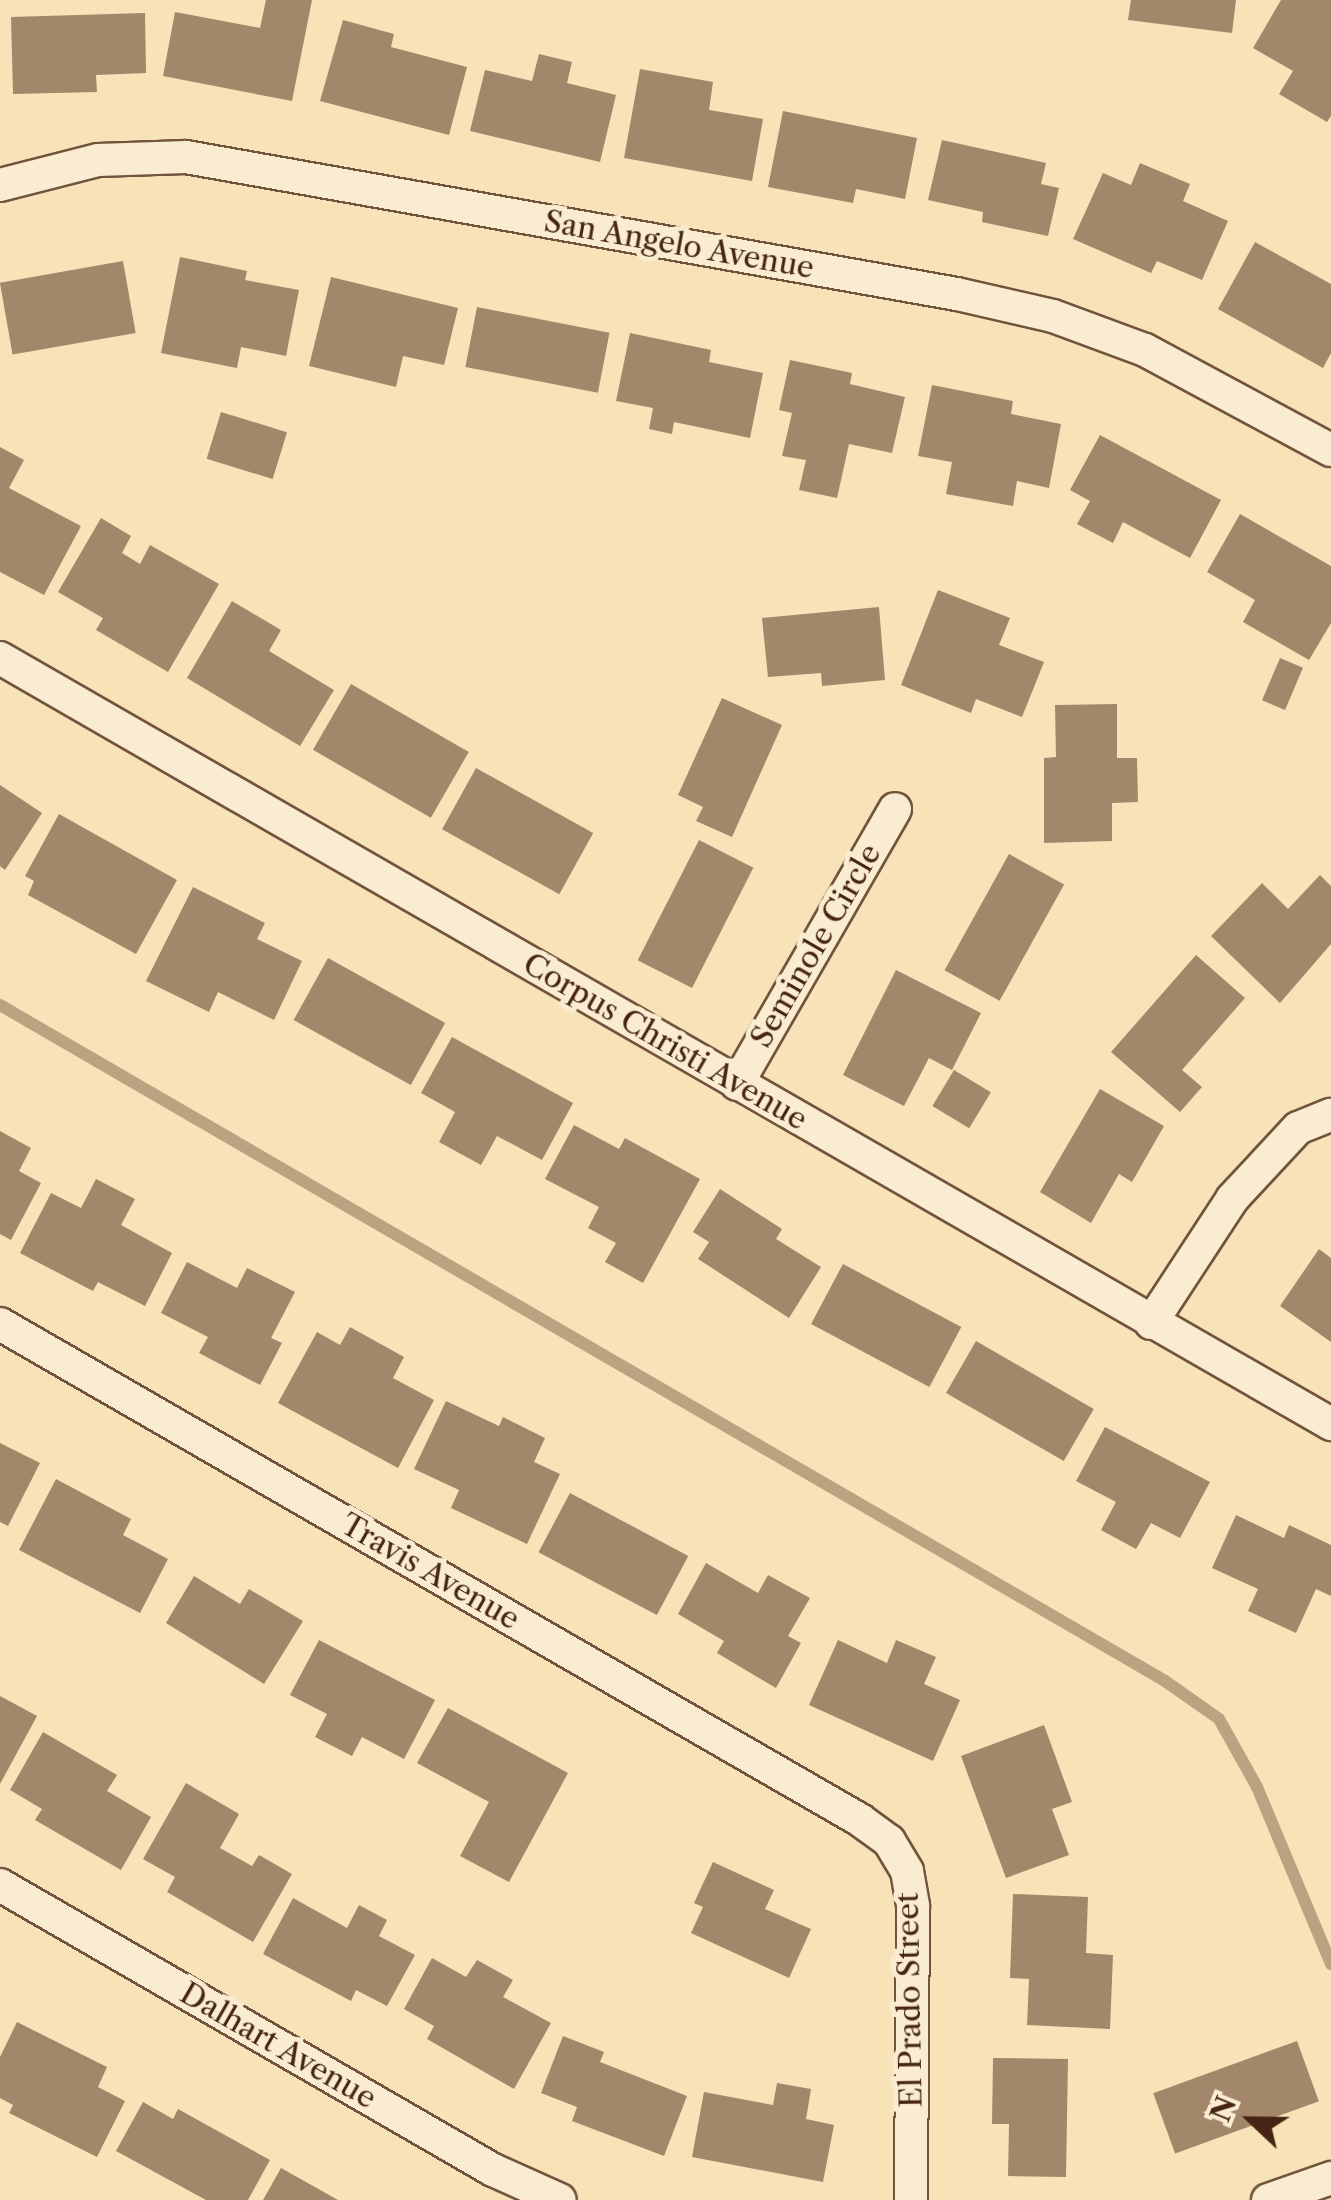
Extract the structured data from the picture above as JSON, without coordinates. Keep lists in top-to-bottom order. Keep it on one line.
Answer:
{"streets":{"street":["San Angelo Avenue","Seminole Circle","Corpus Christi Avenue","Travis Avenue","El Prado Street","Dalhart Avenue"]},"crossings":[["Seminole Circle","Corpus Christi Avenue"],["Travis Avenue","El Prado Street"]],"north":"left"}
